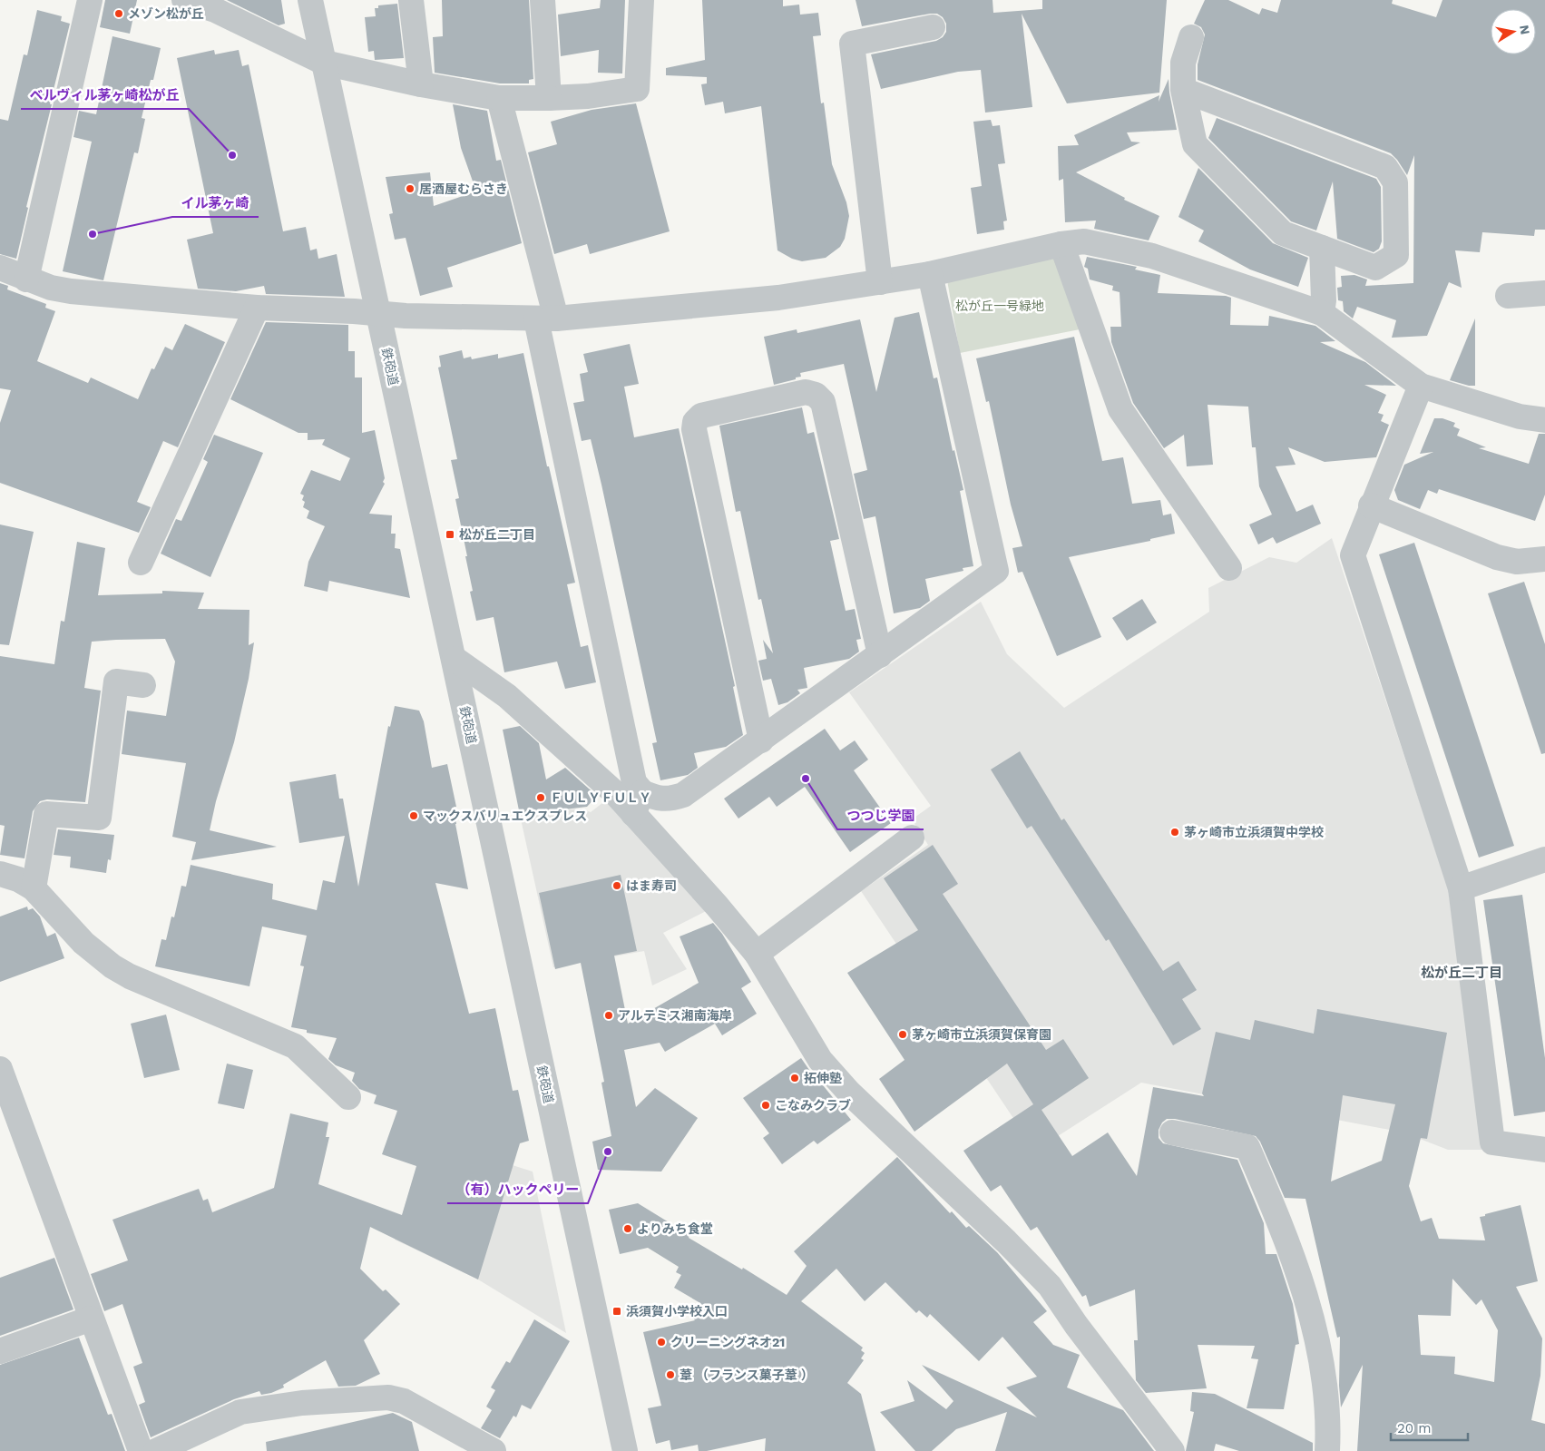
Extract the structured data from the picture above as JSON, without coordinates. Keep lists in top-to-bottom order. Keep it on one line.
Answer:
{"streets":{"street":["鉄砲道"]},"districts":["松が丘二丁目"],"parks":["松が丘一号緑地"],"places":{"other":["メゾン松が丘","ベルヴィル茅ヶ崎松が丘","居酒屋むらさき","イル茅ヶ崎","つつじ学園","ＦＵＬＹＦＵＬＹ","マックスバリュエクスプレス","茅ヶ崎市立浜須賀中学校","はま寿司","アルテミス湘南海岸","茅ヶ崎市立浜須賀保育園","拓伸塾","こなみクラブ","（有）ハックペリー","よりみち食堂","クリーニングネオ21","葦 （フランス菓子葦 ）"],"transit":["松が丘二丁目","浜須賀小学校入口"]},"scale_bar":"20 m","north":"right"}
